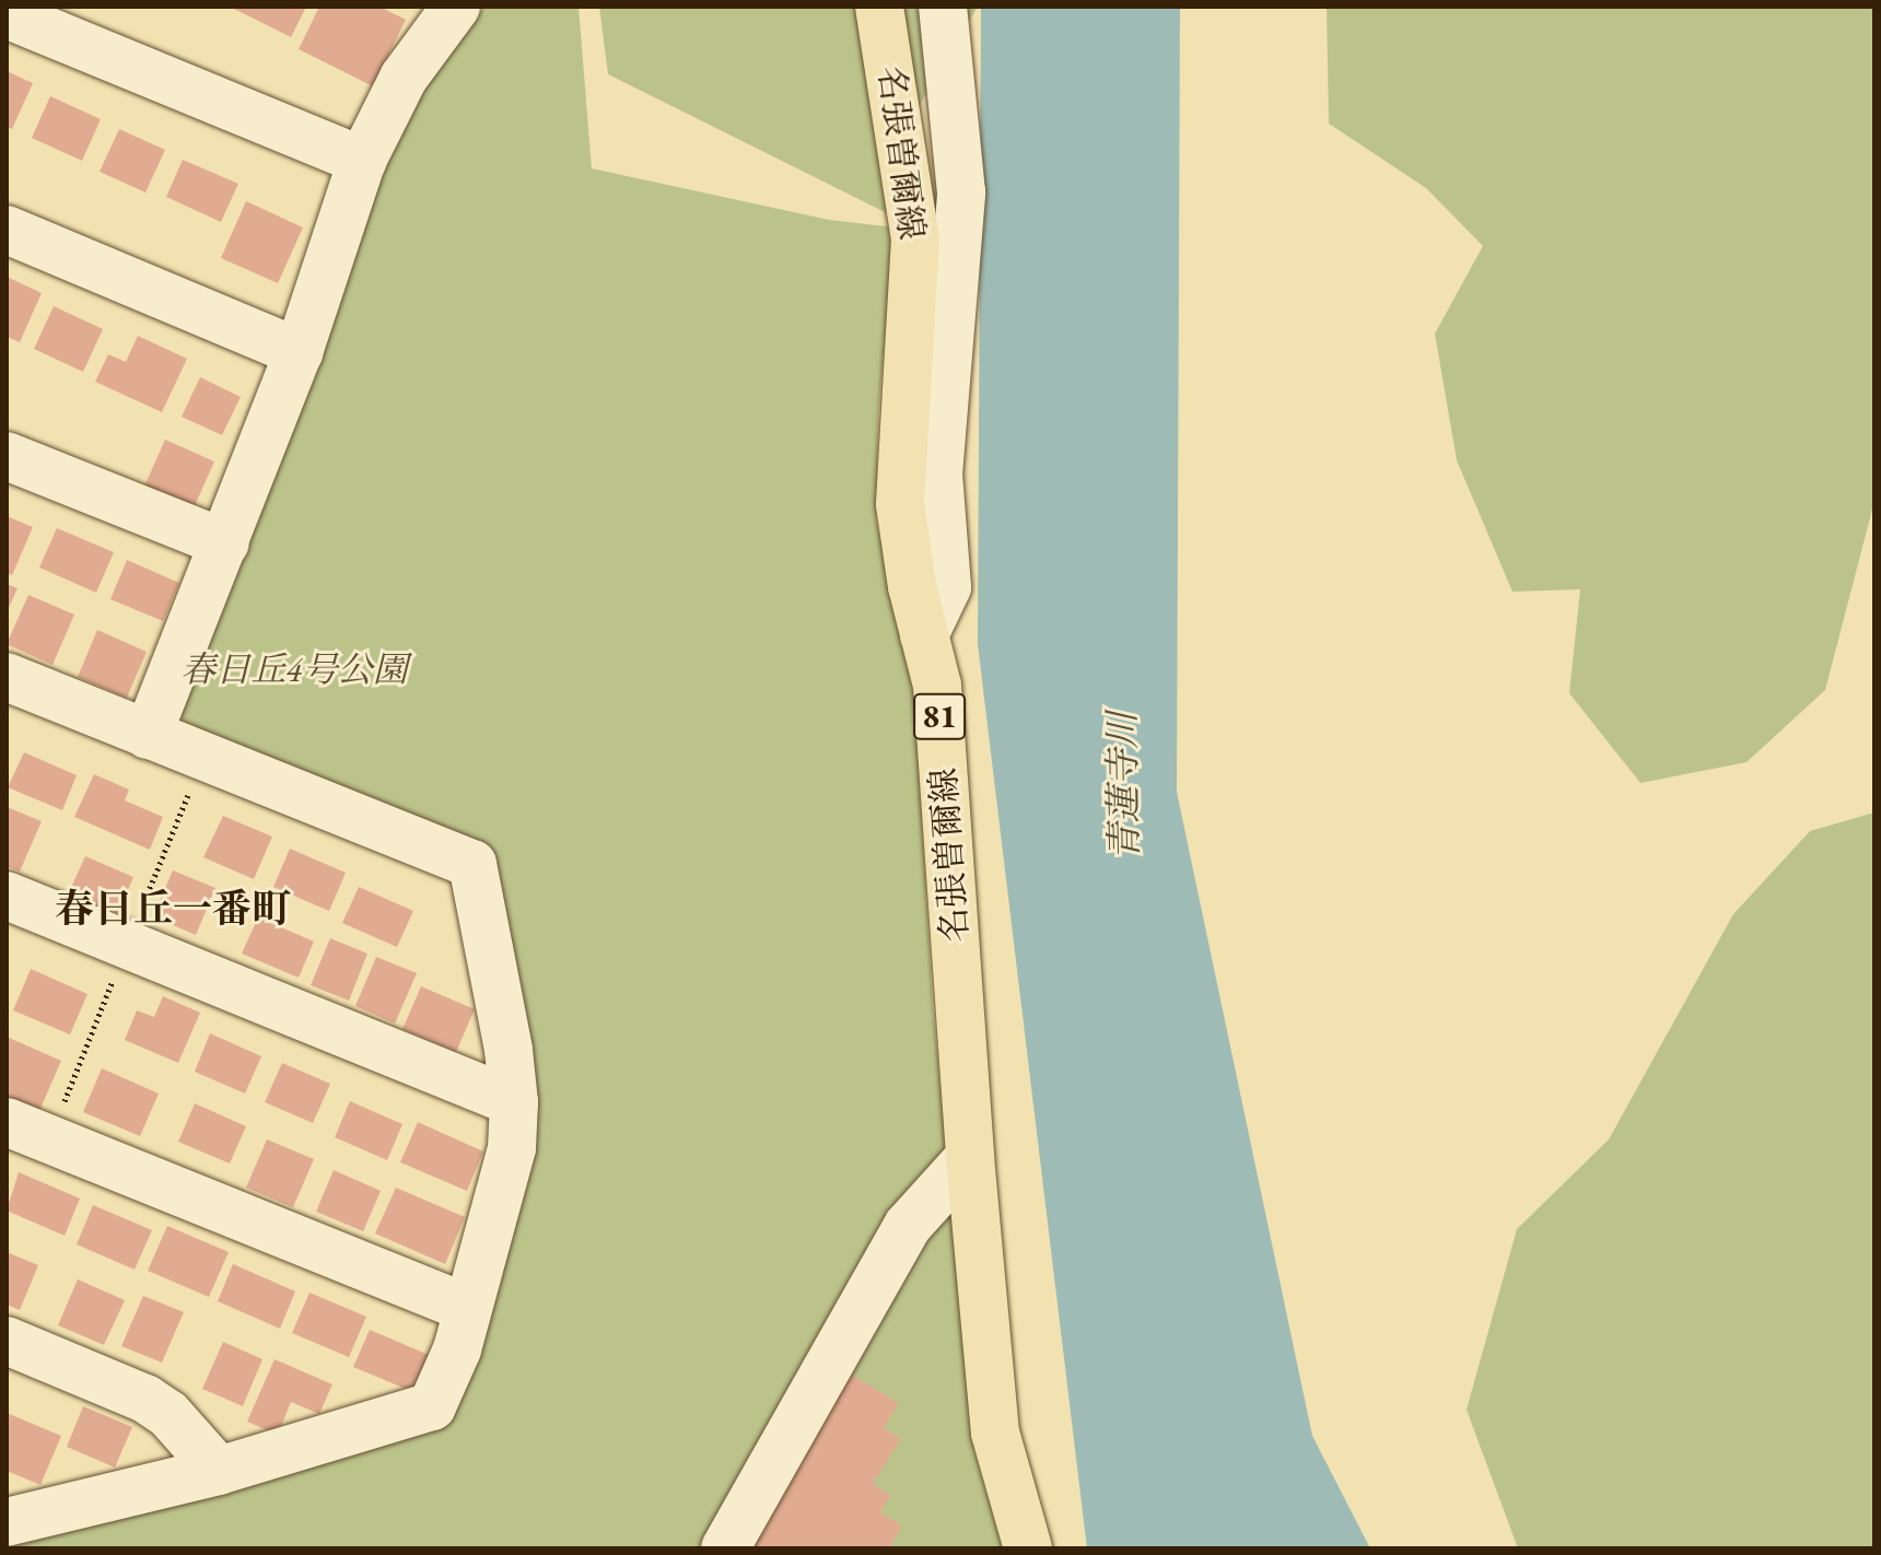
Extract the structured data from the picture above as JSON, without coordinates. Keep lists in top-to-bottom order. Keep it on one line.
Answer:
{"streets":{"main road":["名張曽爾線","81"]},"districts":["春日丘一番町"],"water":["青蓮寺川"],"parks":["春日丘4号公園"]}
